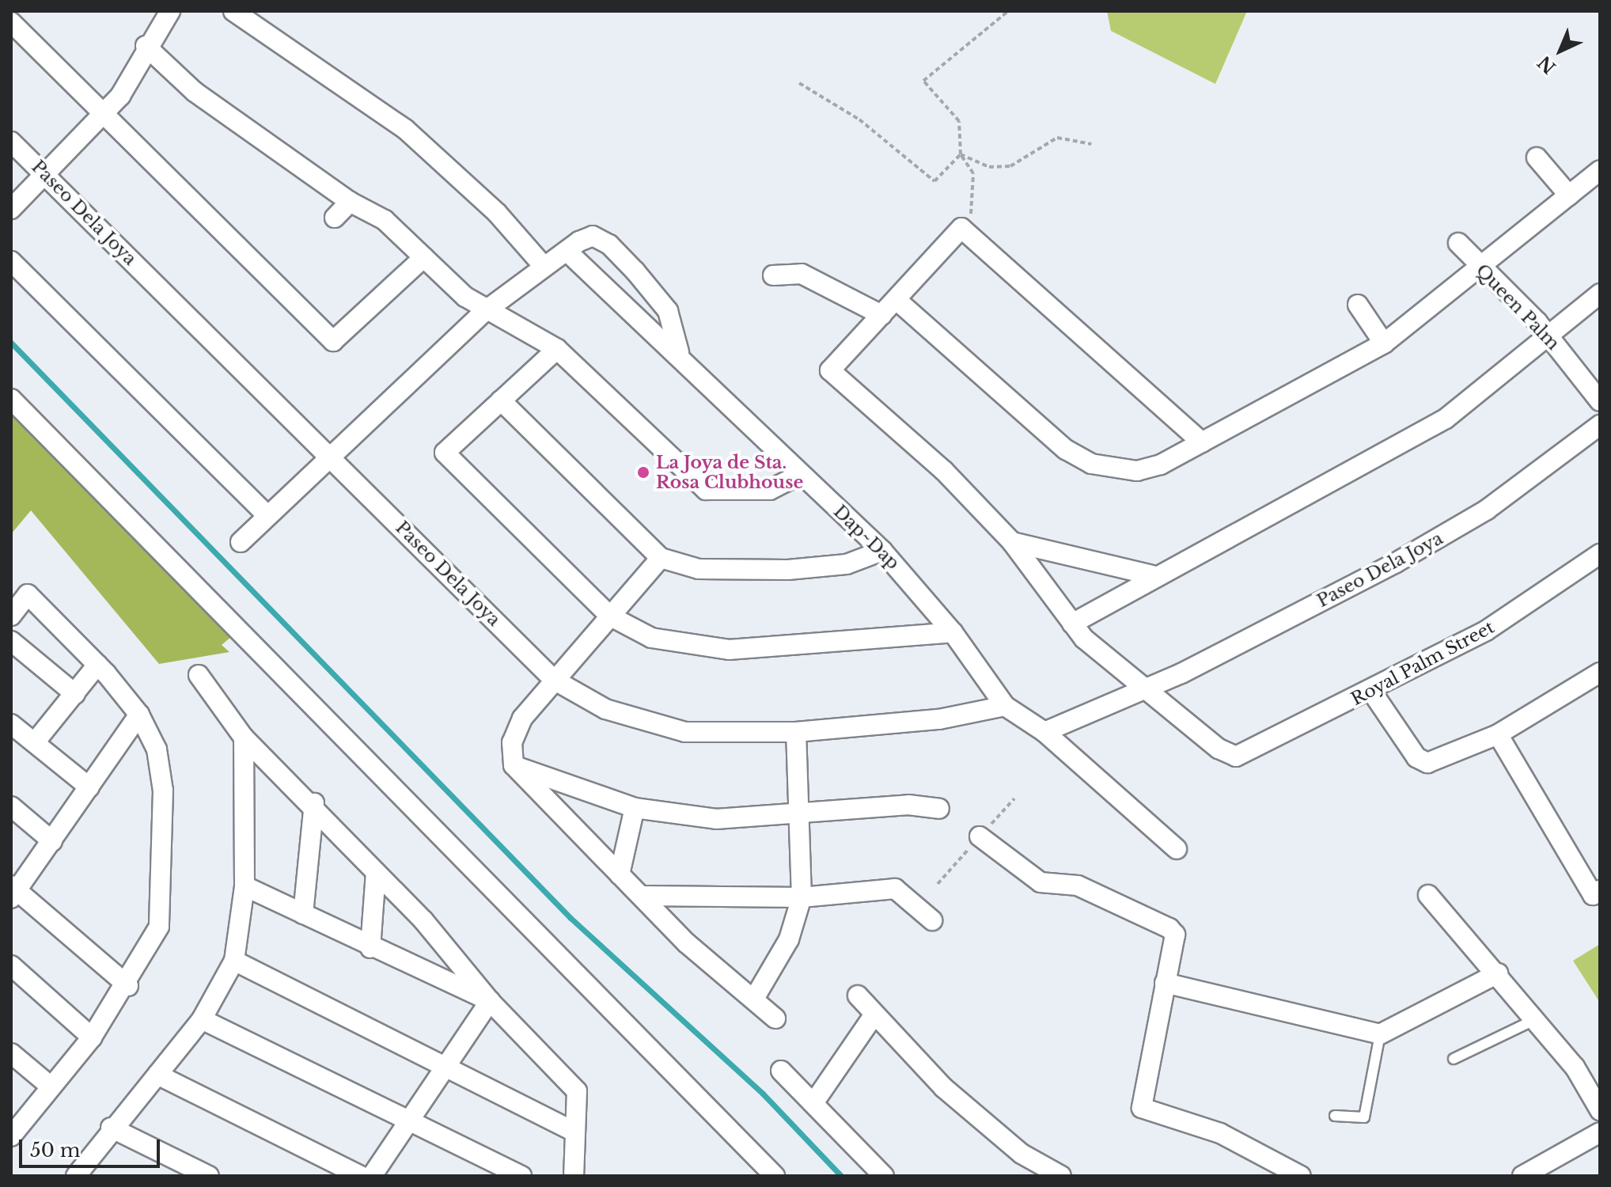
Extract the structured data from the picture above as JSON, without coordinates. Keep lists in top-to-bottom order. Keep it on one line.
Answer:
{"streets":{"street":["Paseo Dela Joya","Queen Palm","Dap~Dap","Royal Palm Street"]},"crossings":[["Paseo Dela Joya","Dap~Dap"],["Paseo Dela Joya","Royal Palm Street"]],"places":["La Joya de Sta. Rosa Clubhouse"],"scale_bar":"50 m","north":"bottom left"}
